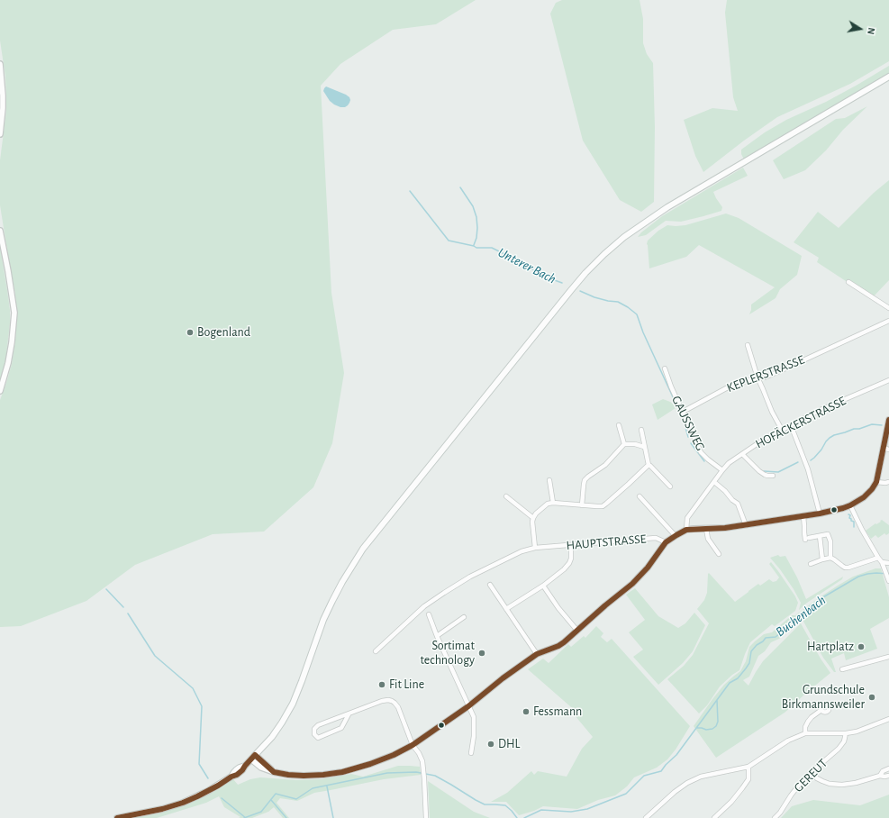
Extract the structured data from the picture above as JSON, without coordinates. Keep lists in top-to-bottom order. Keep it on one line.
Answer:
{"streets":{"street":["KEPLERSTRASSE","HOFÄCKERSTRASSE","GAUSSWEG","HAUPTSTRASSE","GEREUT"]},"crossings":[["KEPLERSTRASSE","GAUSSWEG"],["HOFÄCKERSTRASSE","GAUSSWEG"]],"water":["Unterer Bach","Buchenbach"],"places":["Bogenland","Hartplatz","Sortimat technology","Fit Line","Grundschule Birkmannsweiler","Fessmann","DHL"],"north":"right"}
